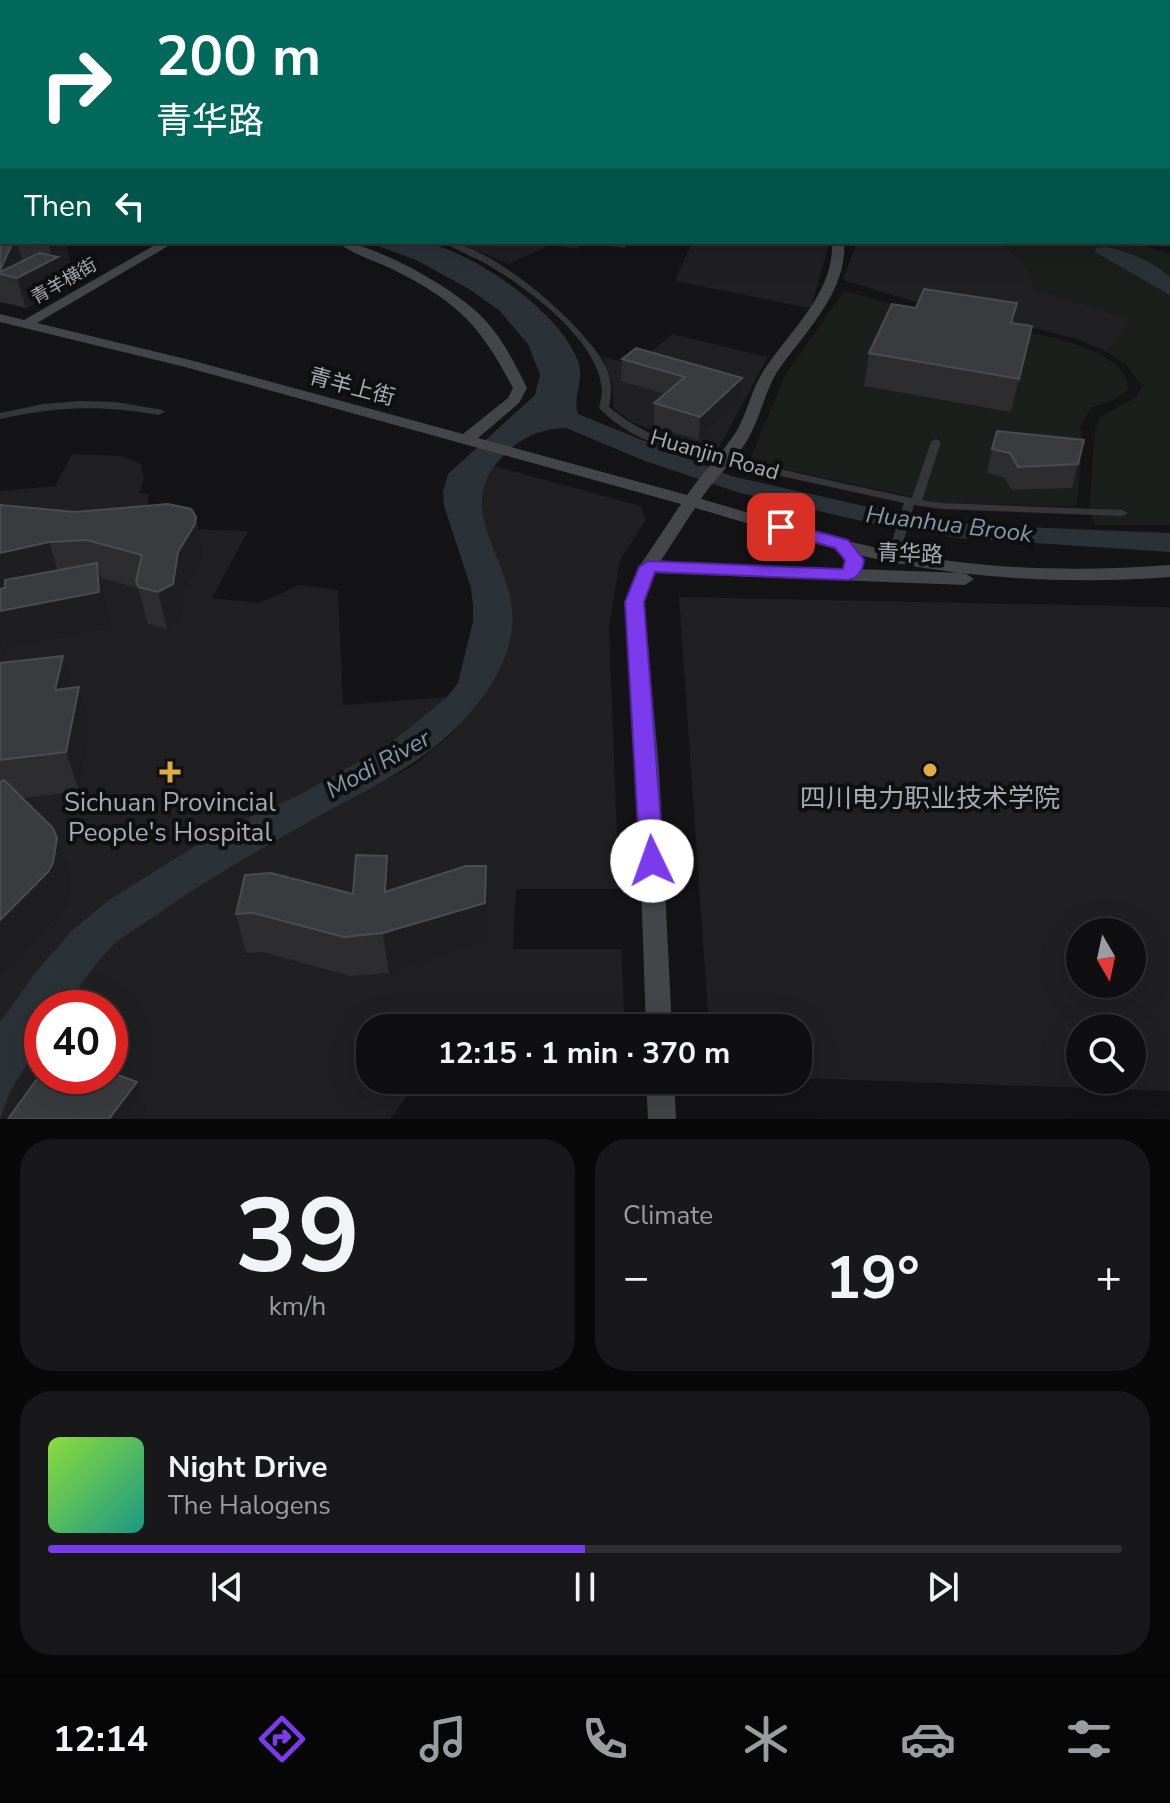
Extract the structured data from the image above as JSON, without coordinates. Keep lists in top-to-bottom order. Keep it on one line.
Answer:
{"streets":{"main road":["青羊横街","青羊上街","青华路"],"street":["Huanjin Road"]},"crossings":[["青羊横街","青羊上街"],["青羊上街","青华路"]],"water":["Huanhua Brook","Modi River"],"places":{"other":["四川电力职业技术学院"],"health":["Sichuan Provincial People's Hospital"]},"north":"bottom","page":{"turn":["200 m","青华路"],"then":"Then","limit":"40","trip":"12:15 · 1 min · 370 m","tile":[["39","km/h"],"Climate"],"heat":["−","19°","+"],"song":["Night Drive","The Halogens"],"tabs":"12:14"}}
